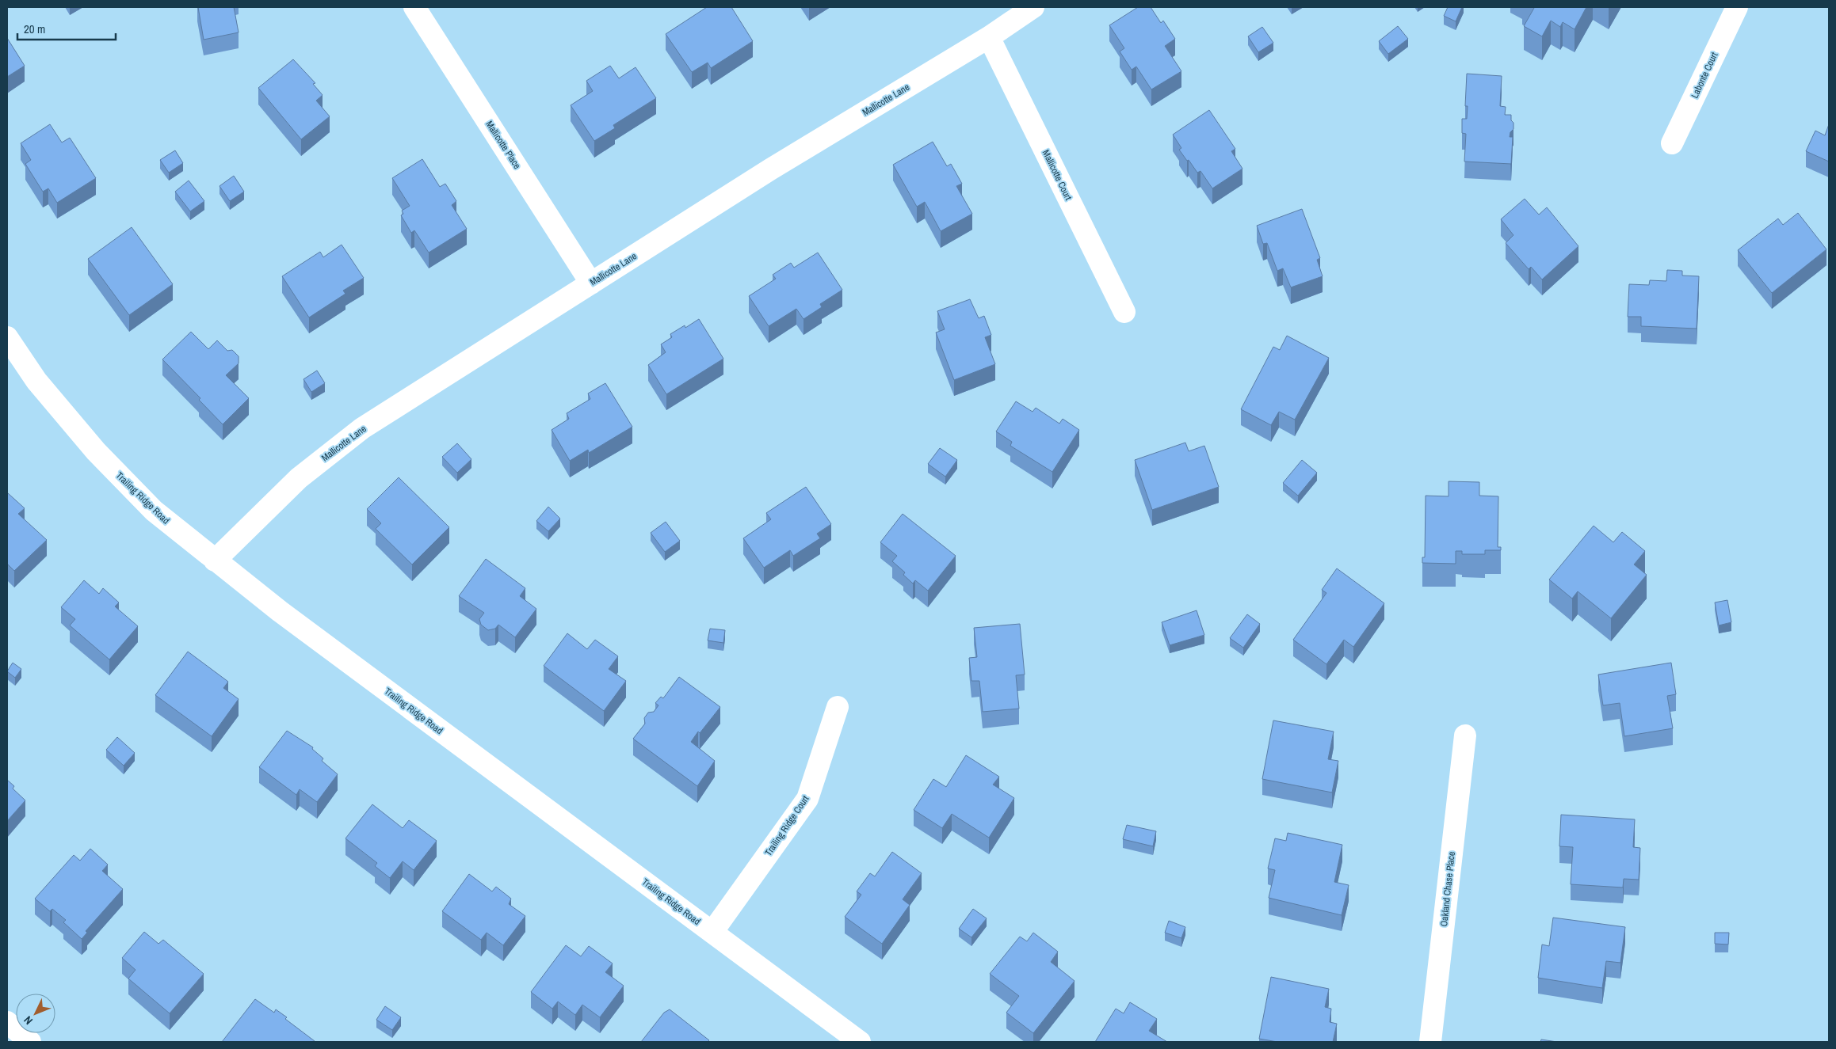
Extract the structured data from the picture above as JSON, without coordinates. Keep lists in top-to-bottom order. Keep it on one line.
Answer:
{"streets":{"street":["Labonte Court","Mallicotte Lane","Mallicotte Place","Mallicotte Court","Trailing Ridge Road","Trailing Ridge Court","Oakland Chase Place"]},"crossings":[["Mallicotte Lane","Mallicotte Place"],["Mallicotte Lane","Mallicotte Court"],["Mallicotte Lane","Trailing Ridge Road"],["Trailing Ridge Road","Trailing Ridge Court"]],"scale_bar":"20 m","north":"bottom left"}
